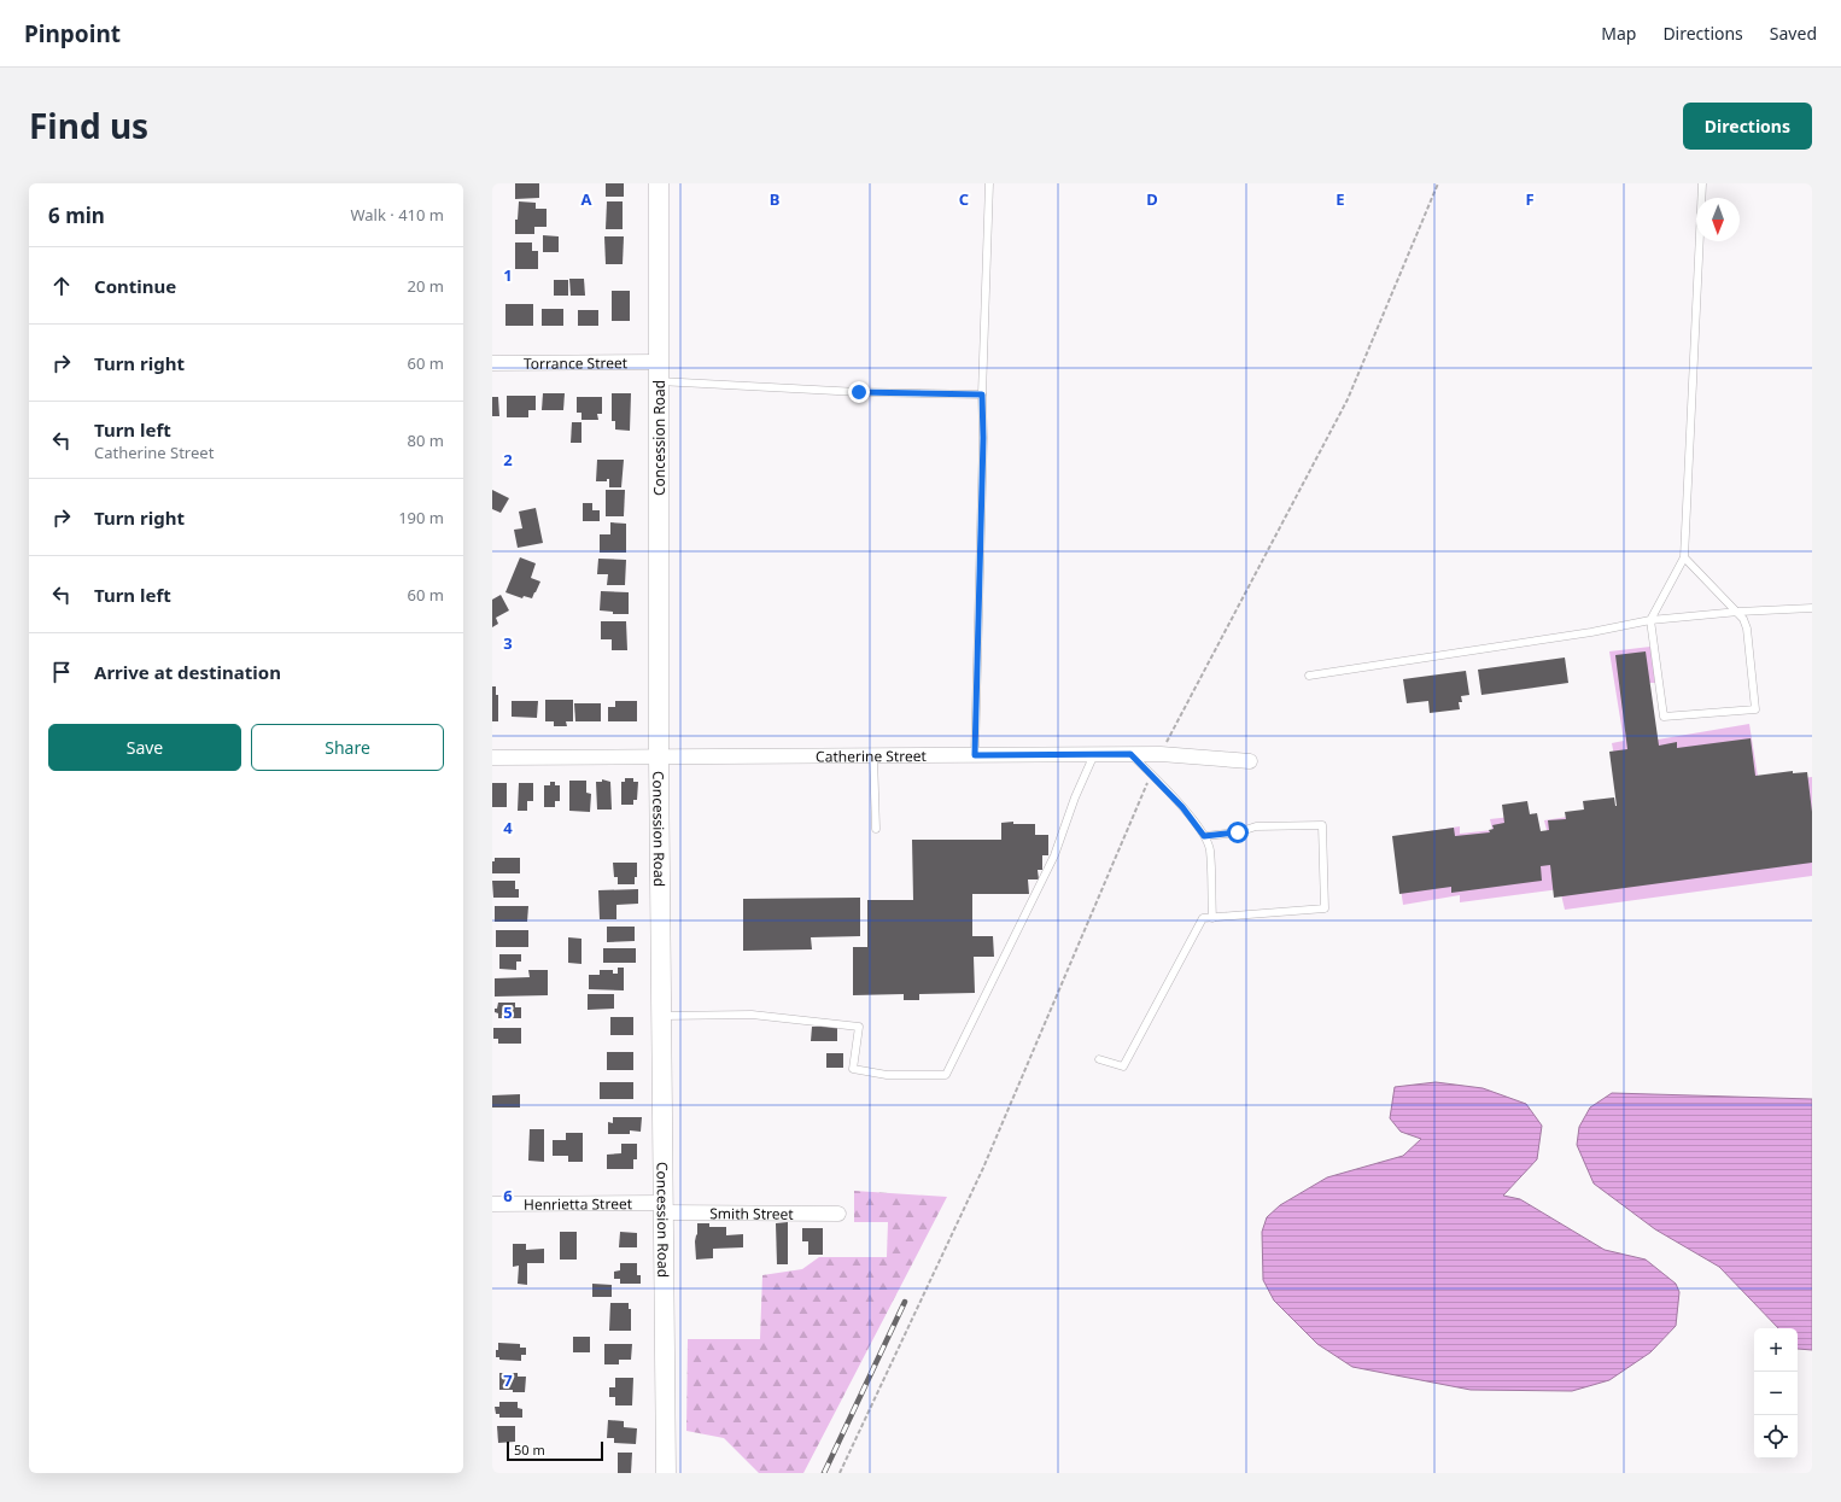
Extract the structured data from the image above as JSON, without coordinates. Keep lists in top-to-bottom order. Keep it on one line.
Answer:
{"streets":{"street":["Torrance Street","Concession Road","Catherine Street","Henrietta Street","Smith Street"]},"crossings":[["Torrance Street","Concession Road"],["Concession Road","Catherine Street"],["Concession Road","Henrietta Street"],["Concession Road","Smith Street"],["Henrietta Street","Smith Street"]],"scale_bar":"50 m","north":"bottom","page":{"header":"Pinpoint","nav":["Map","Directions","Saved"],"title":"Find us","buttons":["Directions",["Save","Share"]],"heading":["6 min","Walk · 410 m"],"list":[["Continue","20 m"],["Turn right","60 m"],["Turn left","Catherine Street","80 m"],["Turn right","190 m"],["Turn left","60 m"],"Arrive at destination"],"map_buttons":["+","−"],"scale":"50 m"},"grid":{"columns":["A","B","C","D","E","F"],"rows":["1","2","3","4","5","6","7"]}}
